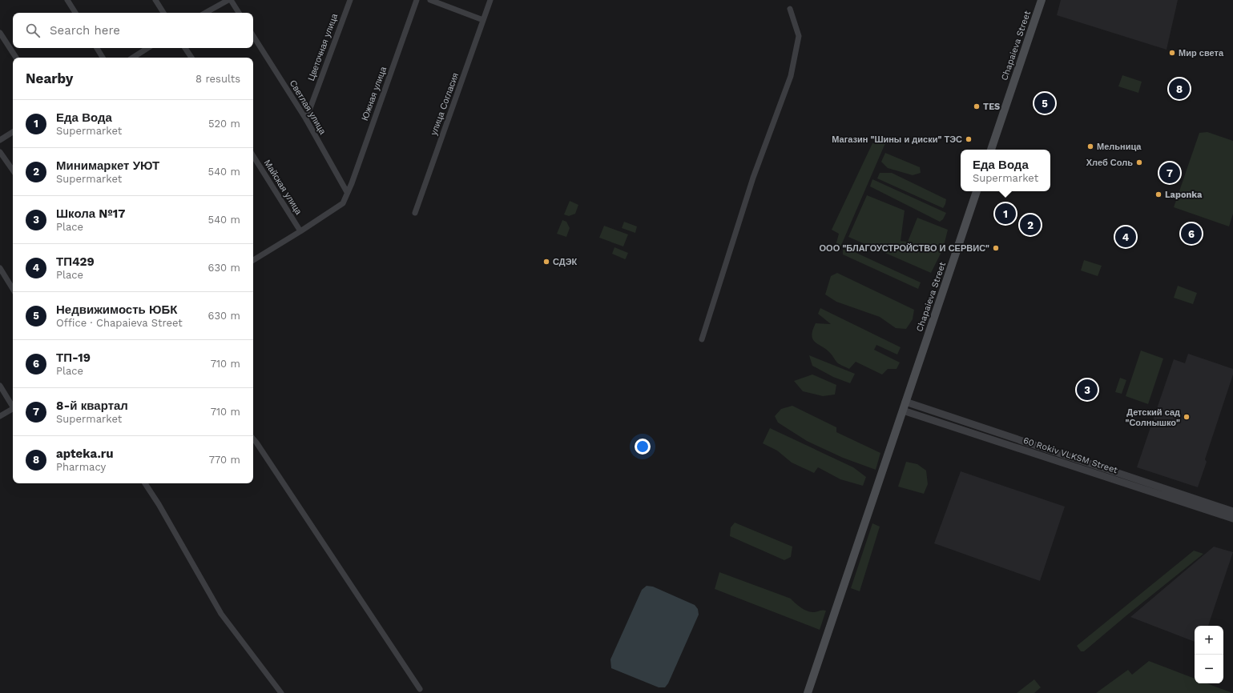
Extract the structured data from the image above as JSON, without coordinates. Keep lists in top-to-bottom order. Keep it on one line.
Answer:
{"streets":{"main road":["Chapaieva Street"],"street":["Цветочная улица","Южная улица","улица Согласия","Светлая улица","Майская улица","60 Rokiv VLKSM Street"]},"crossings":[["Chapaieva Street","60 Rokiv VLKSM Street"],["Цветочная улица","Светлая улица"],["Южная улица","Светлая улица"],["Южная улица","Майская улица"]],"places":["Мир света","TES","Магазин \"Шины и диски\" ТЭС","Мельница","Хлеб Соль","Laponka","ООО \"БЛАГОУСТРОЙСТВО И СЕРВИС\"","СДЭК","Детский сад \"Солнышко\""],"page":{"search":"Search here","heading":["Nearby","8 results"],"pins":["8","5","7","1","2","6","4","3"],"list":[{"mark":"1","name":"Еда Вода","note":"Supermarket","value":"520 m"},{"mark":"2","name":"Минимаркет УЮТ","note":"Supermarket","value":"540 m"},{"mark":"3","name":"Школа №17","note":"Place","value":"540 m"},{"mark":"4","name":"ТП429","note":"Place","value":"630 m"},{"mark":"5","name":"Недвижимость ЮБК","note":"Office · Chapaieva Street","value":"630 m"},{"mark":"6","name":"ТП-19","note":"Place","value":"710 m"},{"mark":"7","name":"8-й квартал","note":"Supermarket","value":"710 m"},{"mark":"8","name":"apteka.ru","note":"Pharmacy","value":"770 m"}],"popup":["Еда Вода","Supermarket"],"map_buttons":["+","−"]}}
